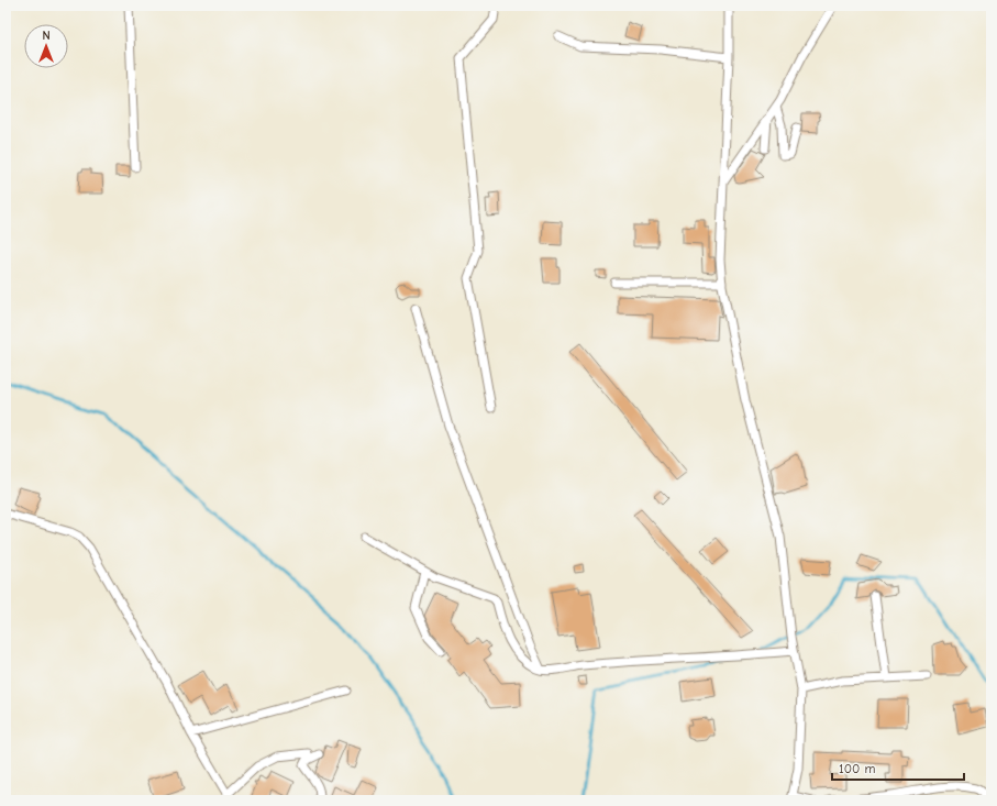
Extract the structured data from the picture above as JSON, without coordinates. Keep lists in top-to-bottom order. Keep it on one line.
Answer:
{"scale_bar":"100 m","north":"top"}
